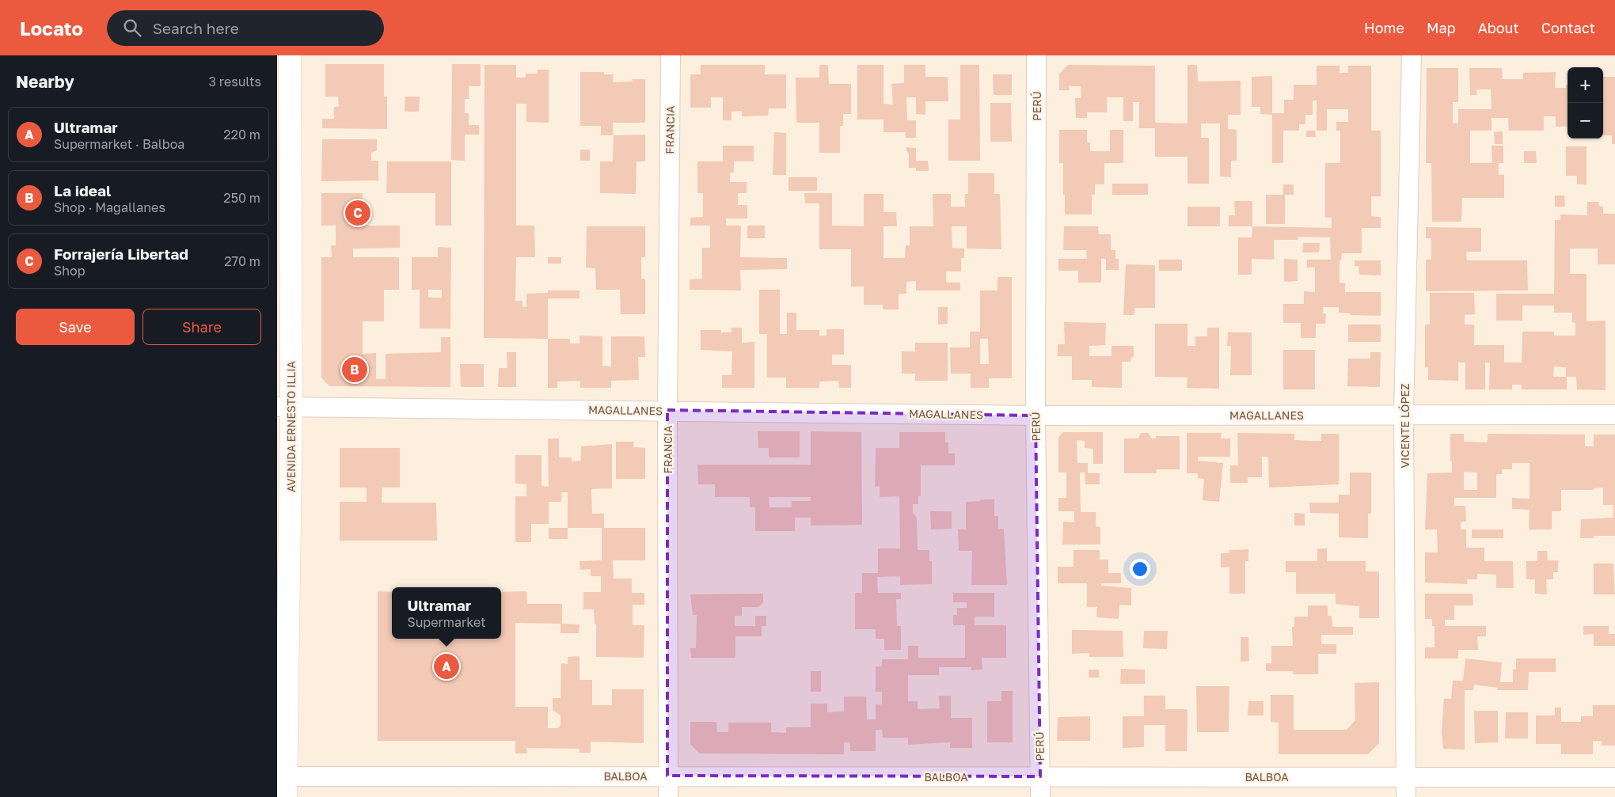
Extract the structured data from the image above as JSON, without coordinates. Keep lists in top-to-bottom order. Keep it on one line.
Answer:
{"streets":{"main road":["AVENIDA ERNESTO ILLIA"],"street":["PERÚ","FRANCIA","MAGALLANES","VICENTE LÓPEZ","BALBOA"]},"crossings":[["PERÚ","MAGALLANES"],["PERÚ","BALBOA"],["FRANCIA","MAGALLANES"],["FRANCIA","BALBOA"],["MAGALLANES","VICENTE LÓPEZ"],["MAGALLANES","AVENIDA ERNESTO ILLIA"],["VICENTE LÓPEZ","BALBOA"],["AVENIDA ERNESTO ILLIA","BALBOA"]],"page":{"header":"Locato","search":"Search here","nav":["Home","Map","About","Contact"],"heading":["Nearby","3 results"],"map_buttons":["+","−"],"list":[{"mark":"A","name":"Ultramar","note":"Supermarket · Balboa","value":"220 m"},{"mark":"B","name":"La ideal","note":"Shop · Magallanes","value":"250 m"},{"mark":"C","name":"Forrajería Libertad","note":"Shop","value":"270 m"}],"pins":["C","B","A"],"buttons":["Save","Share"],"popup":["Ultramar","Supermarket"]}}
